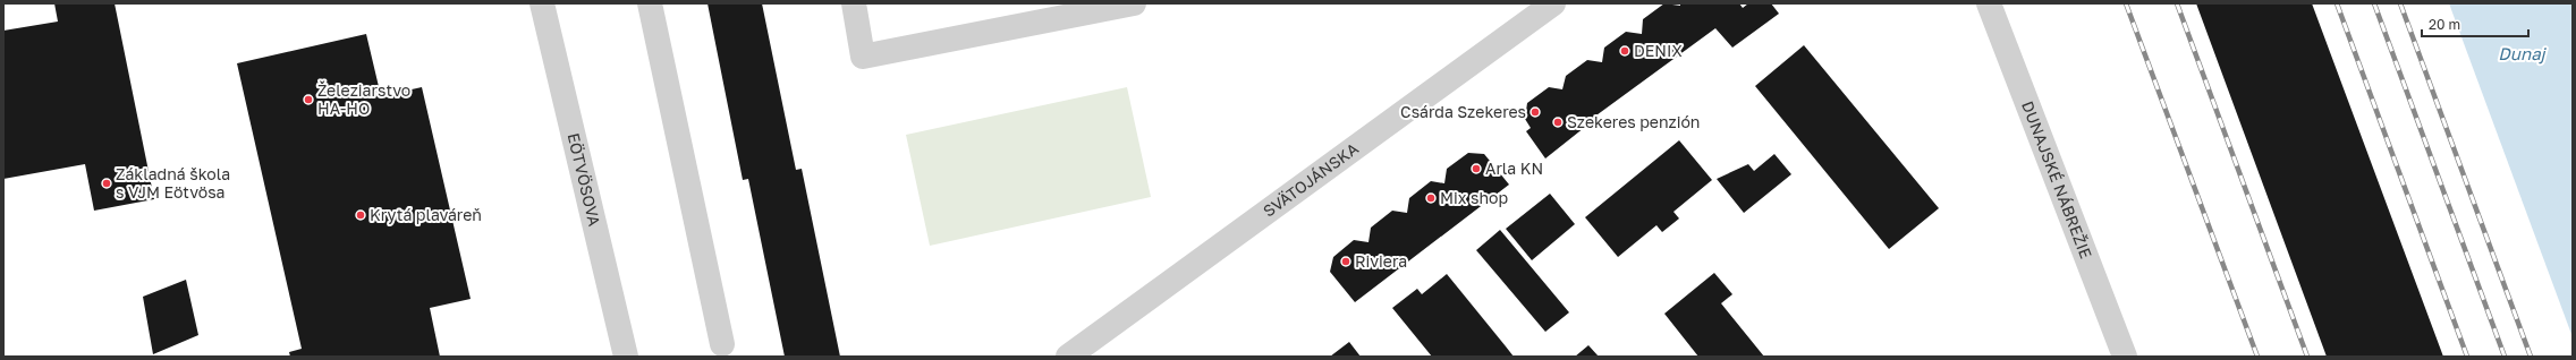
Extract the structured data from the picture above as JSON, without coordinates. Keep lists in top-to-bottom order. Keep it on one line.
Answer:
{"streets":{"street":["EÖTVÖSOVA","SVÄTOJÁNSKA","DUNAJSKÉ NÁBREŽIE"]},"water":["Dunaj"],"places":["DENIX","Železiarstvo HA-HO","Csárda Szekeres","Szekeres penzión","Arla KN","Základná škola s VJM Eötvösa","Mix shop","Krytá plaváreň","Riviera"],"scale_bar":"20 m"}
